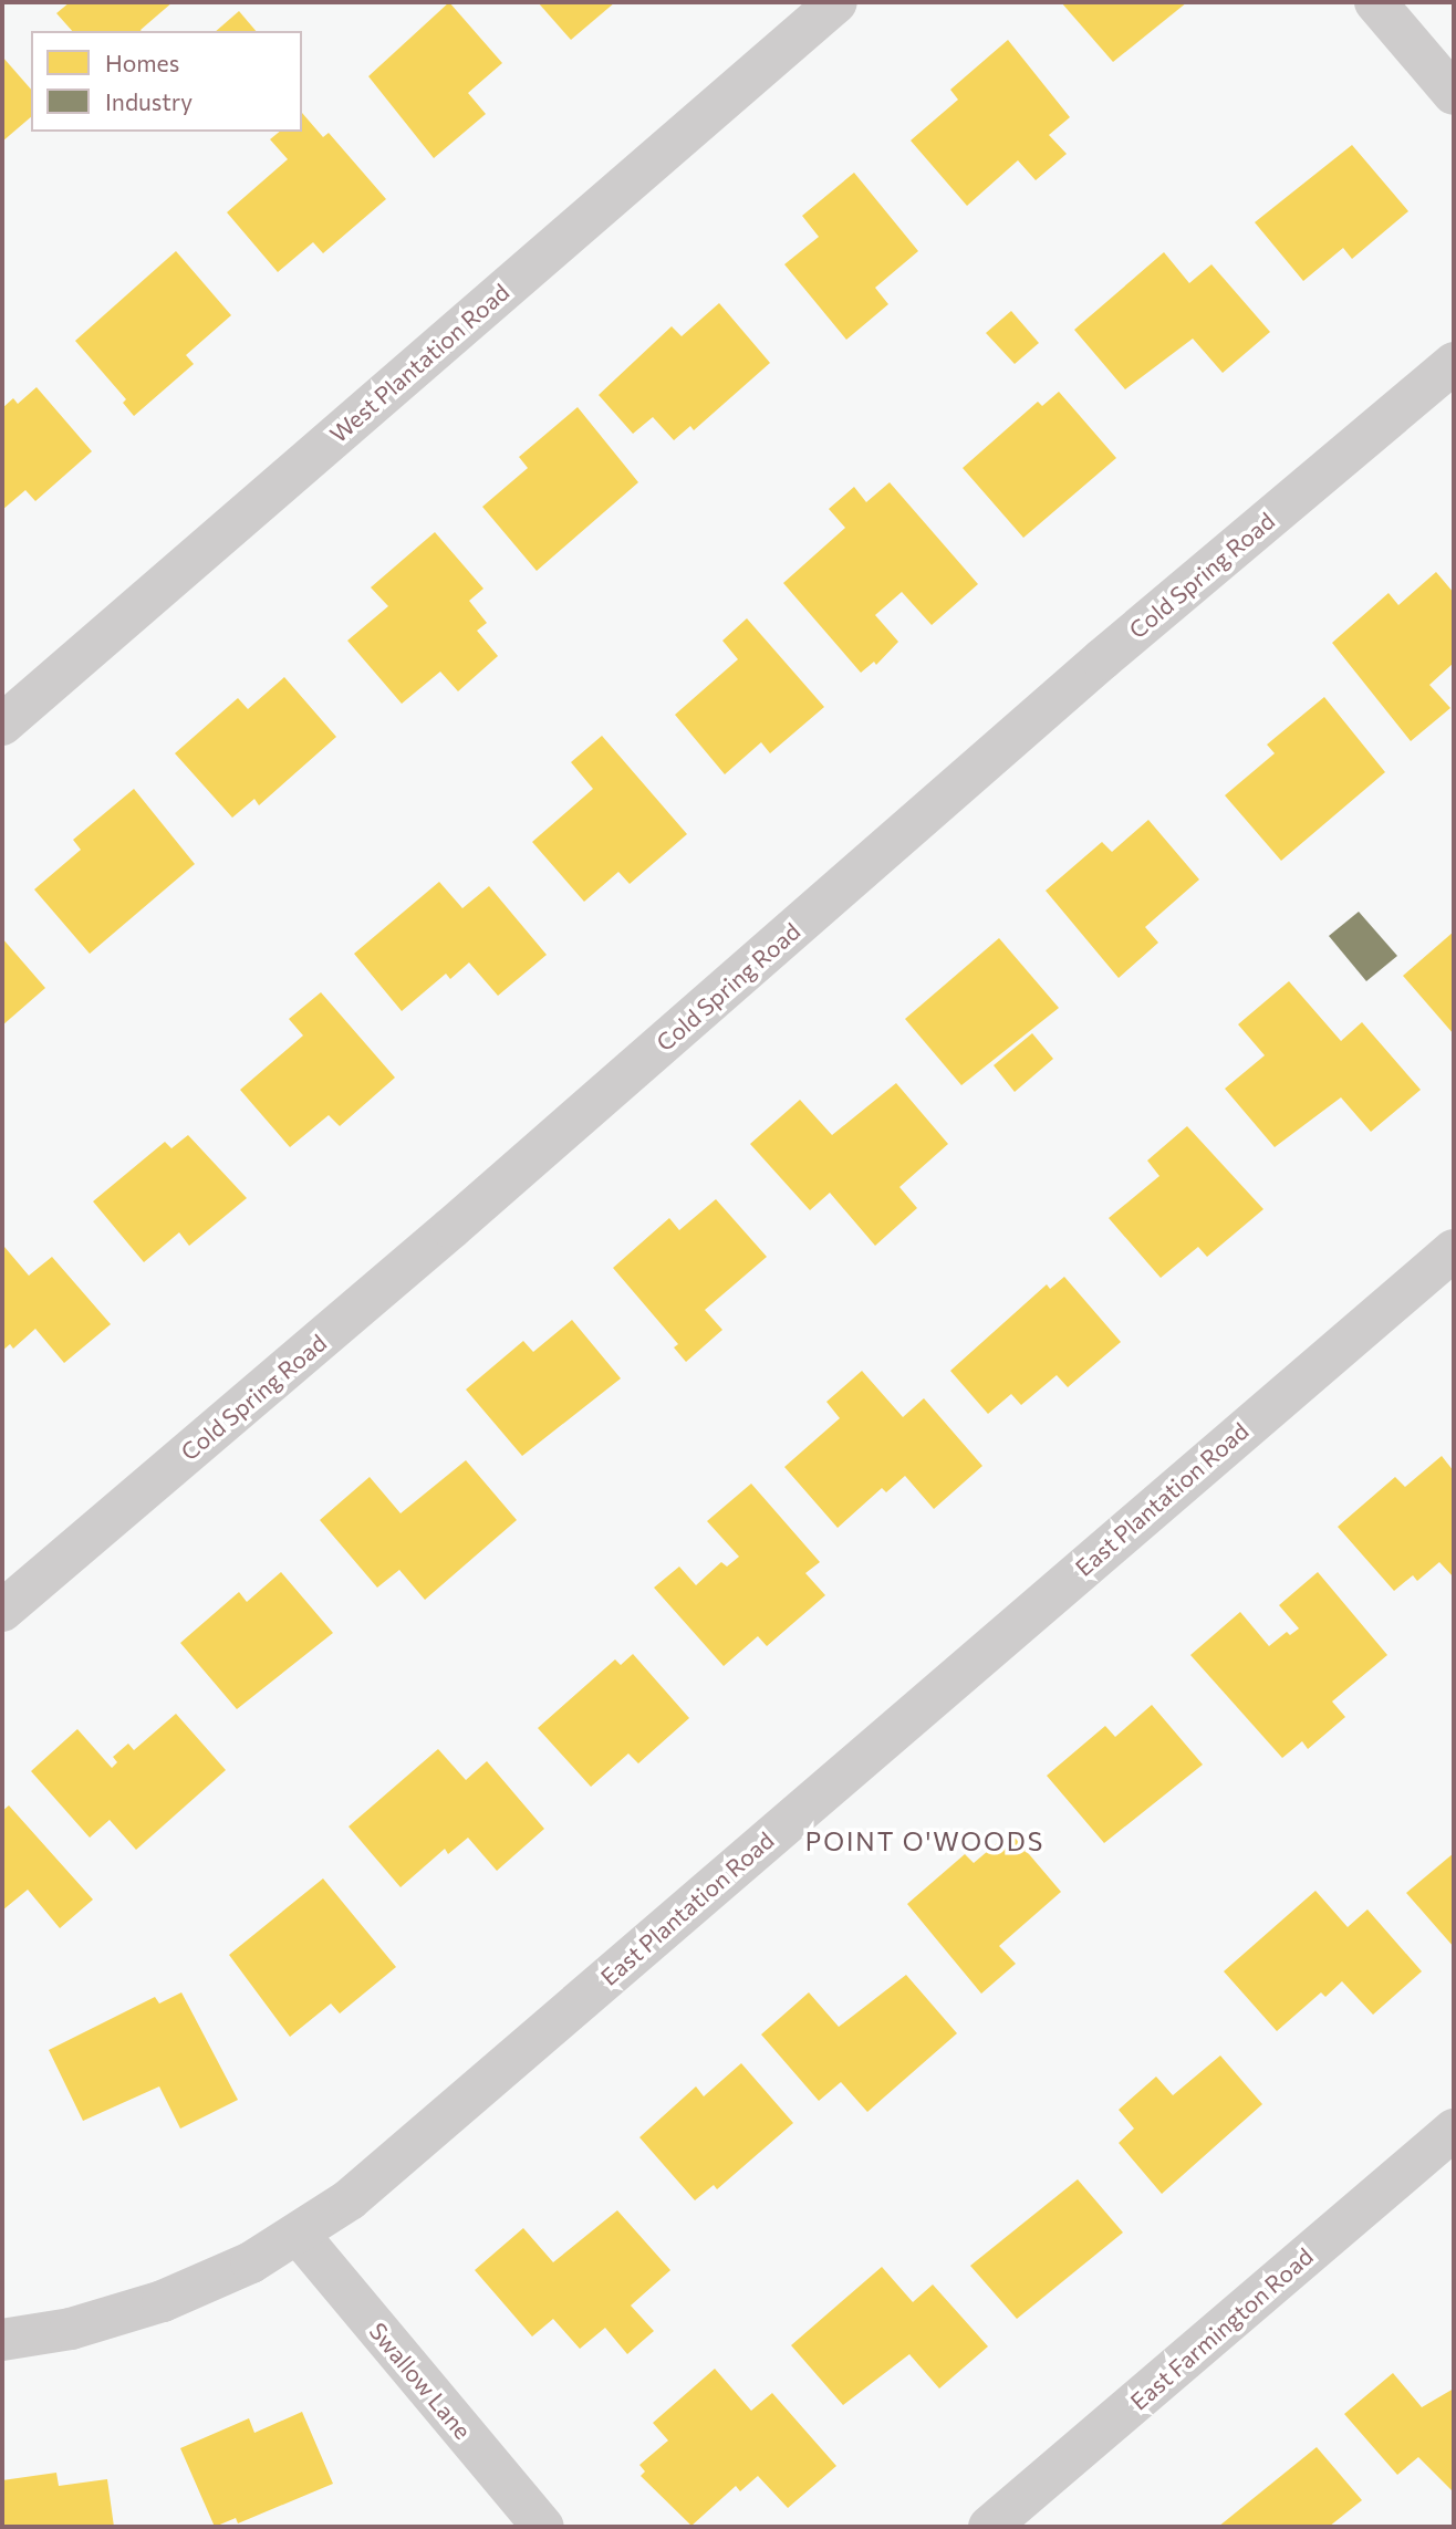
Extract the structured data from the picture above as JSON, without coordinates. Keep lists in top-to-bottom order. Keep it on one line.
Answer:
{"streets":{"street":["West Plantation Road","Cold Spring Road","East Plantation Road","East Farmington Road","Swallow Lane"]},"crossings":[["East Plantation Road","Swallow Lane"]],"districts":["POINT O'WOODS"],"legend":["Homes","Industry"]}
